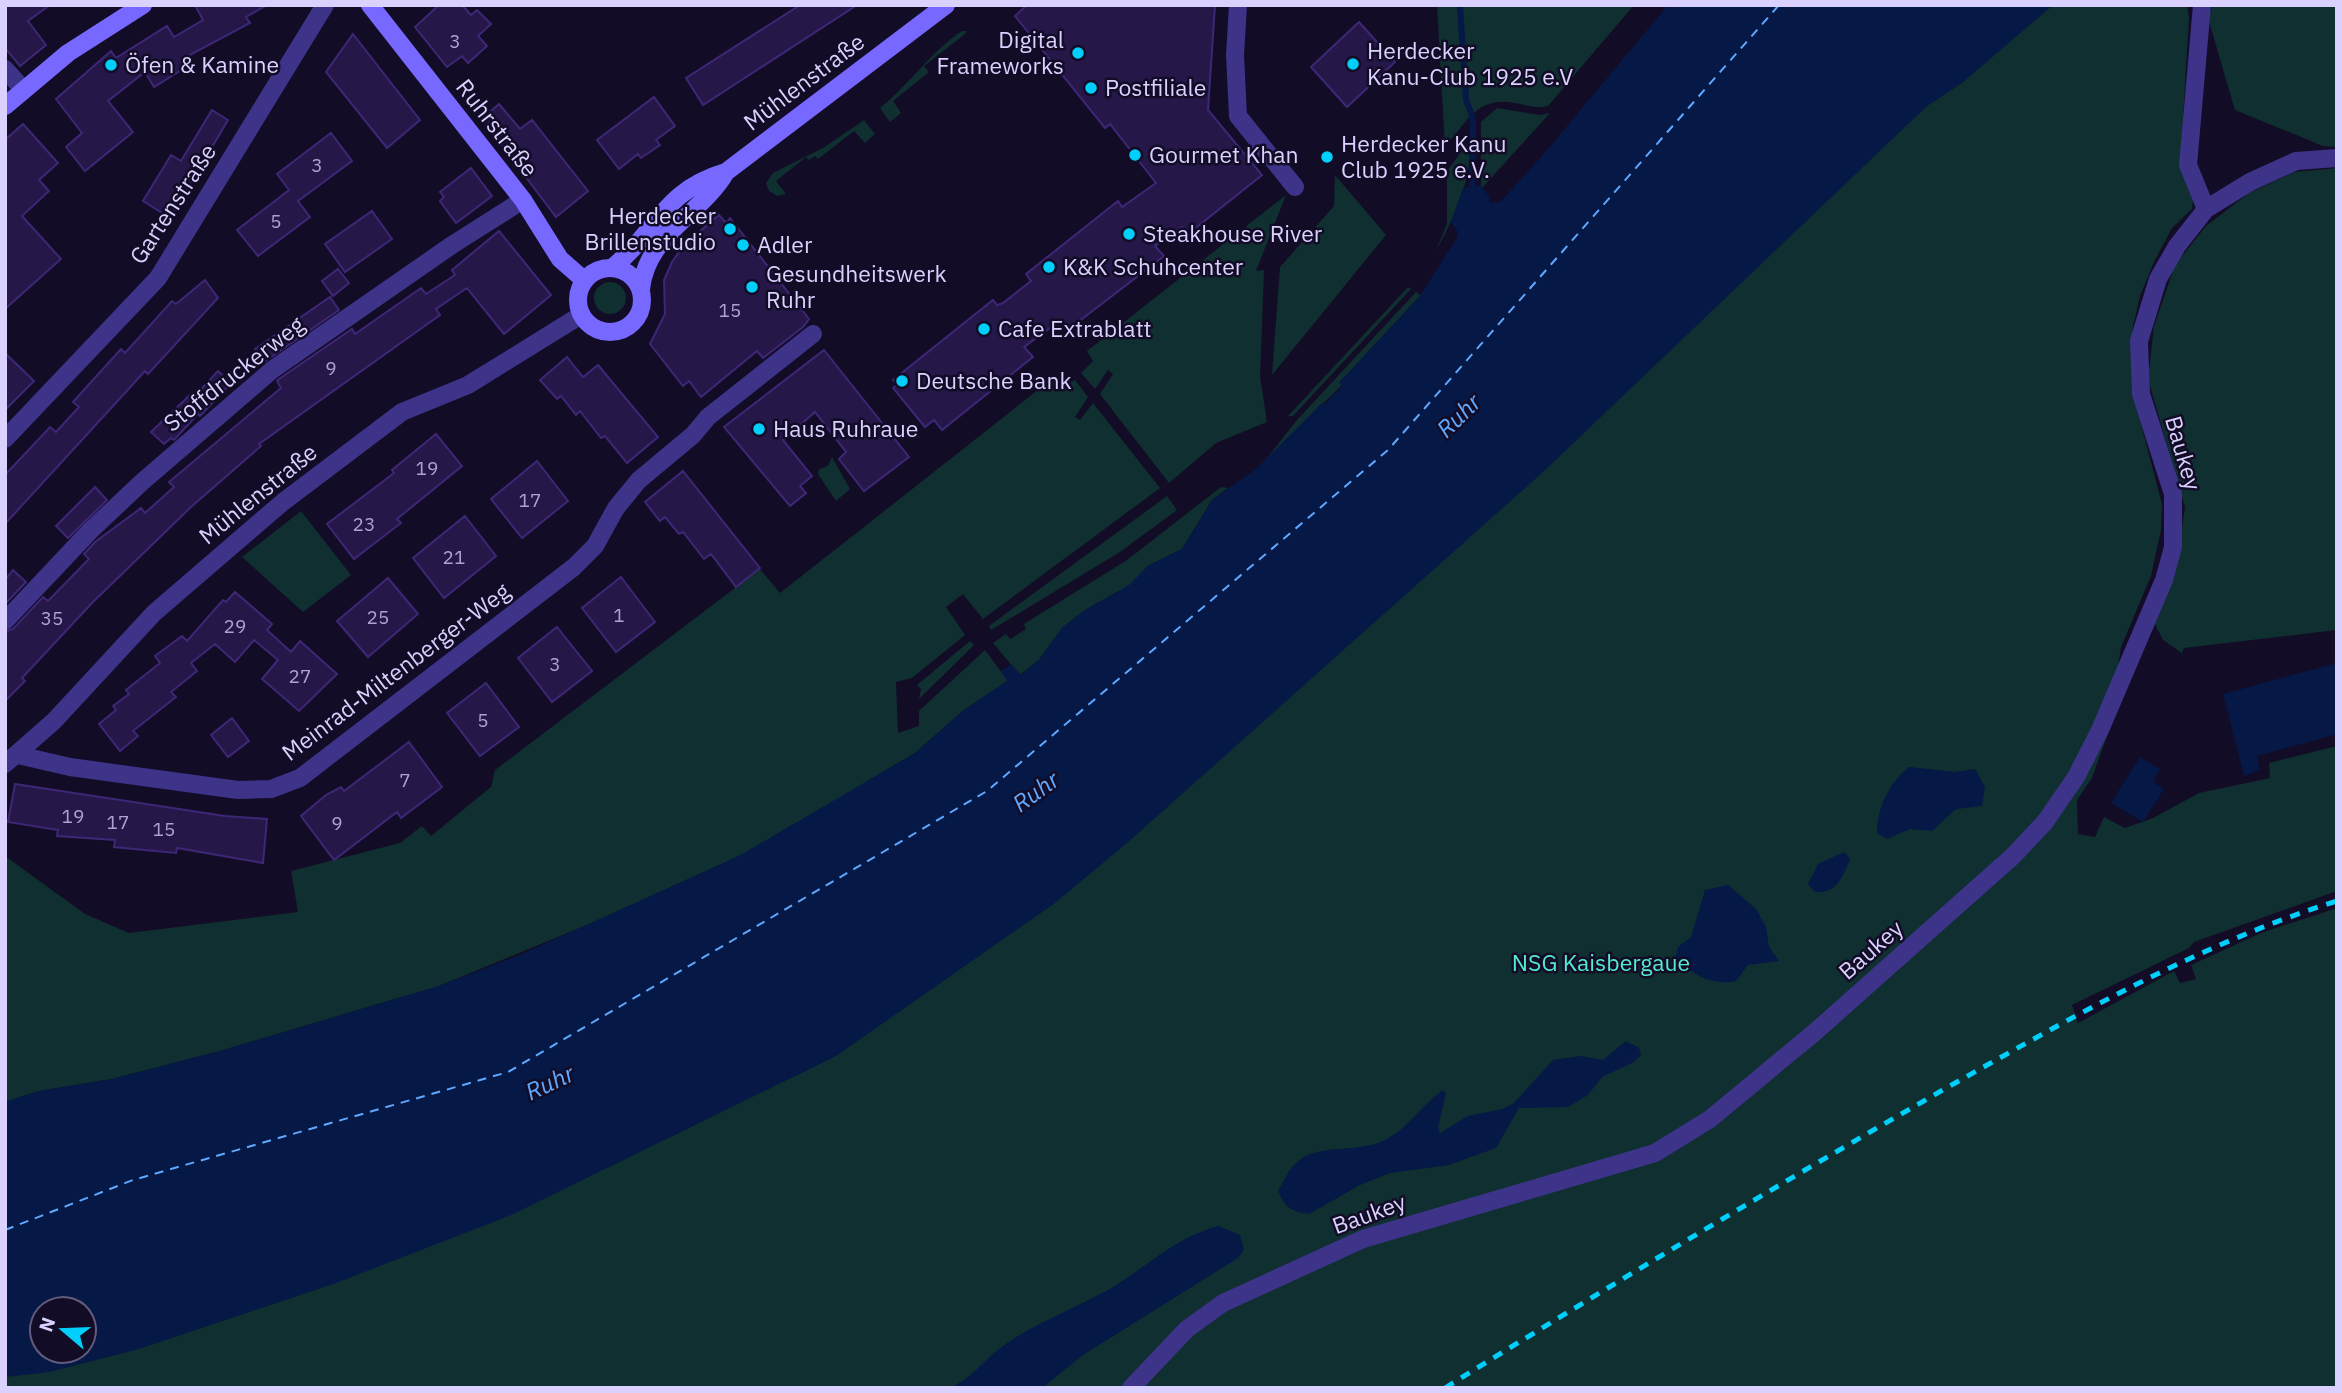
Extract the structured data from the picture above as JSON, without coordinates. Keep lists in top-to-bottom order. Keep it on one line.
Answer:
{"streets":{"main road":["Mühlenstraße","Ruhrstraße"],"street":["Gartenstraße","Stoffdruckerweg","Baukey","Meinrad-Miltenberger-Weg"]},"crossings":[["Mühlenstraße","Ruhrstraße"],["Mühlenstraße","Meinrad-Miltenberger-Weg"],["Ruhrstraße","Stoffdruckerweg"]],"water":["Ruhr"],"parks":["NSG Kaisbergaue"],"places":["Digital Frameworks","Herdecker Kanu-Club 1925 e.V","Öfen & Kamine","Postfiliale","Gourmet Khan","Herdecker Kanu Club 1925 e.V.","Herdecker Brillenstudio","Steakhouse River","Adler","K&K Schuhcenter","Gesundheitswerk Ruhr","Cafe Extrablatt","Deutsche Bank","Haus Ruhraue"],"house_numbers":["3","3","5","15","9","19","17","23","21","1","25","35","29","3","27","5","7","19","17","9","15"],"north":"left"}
